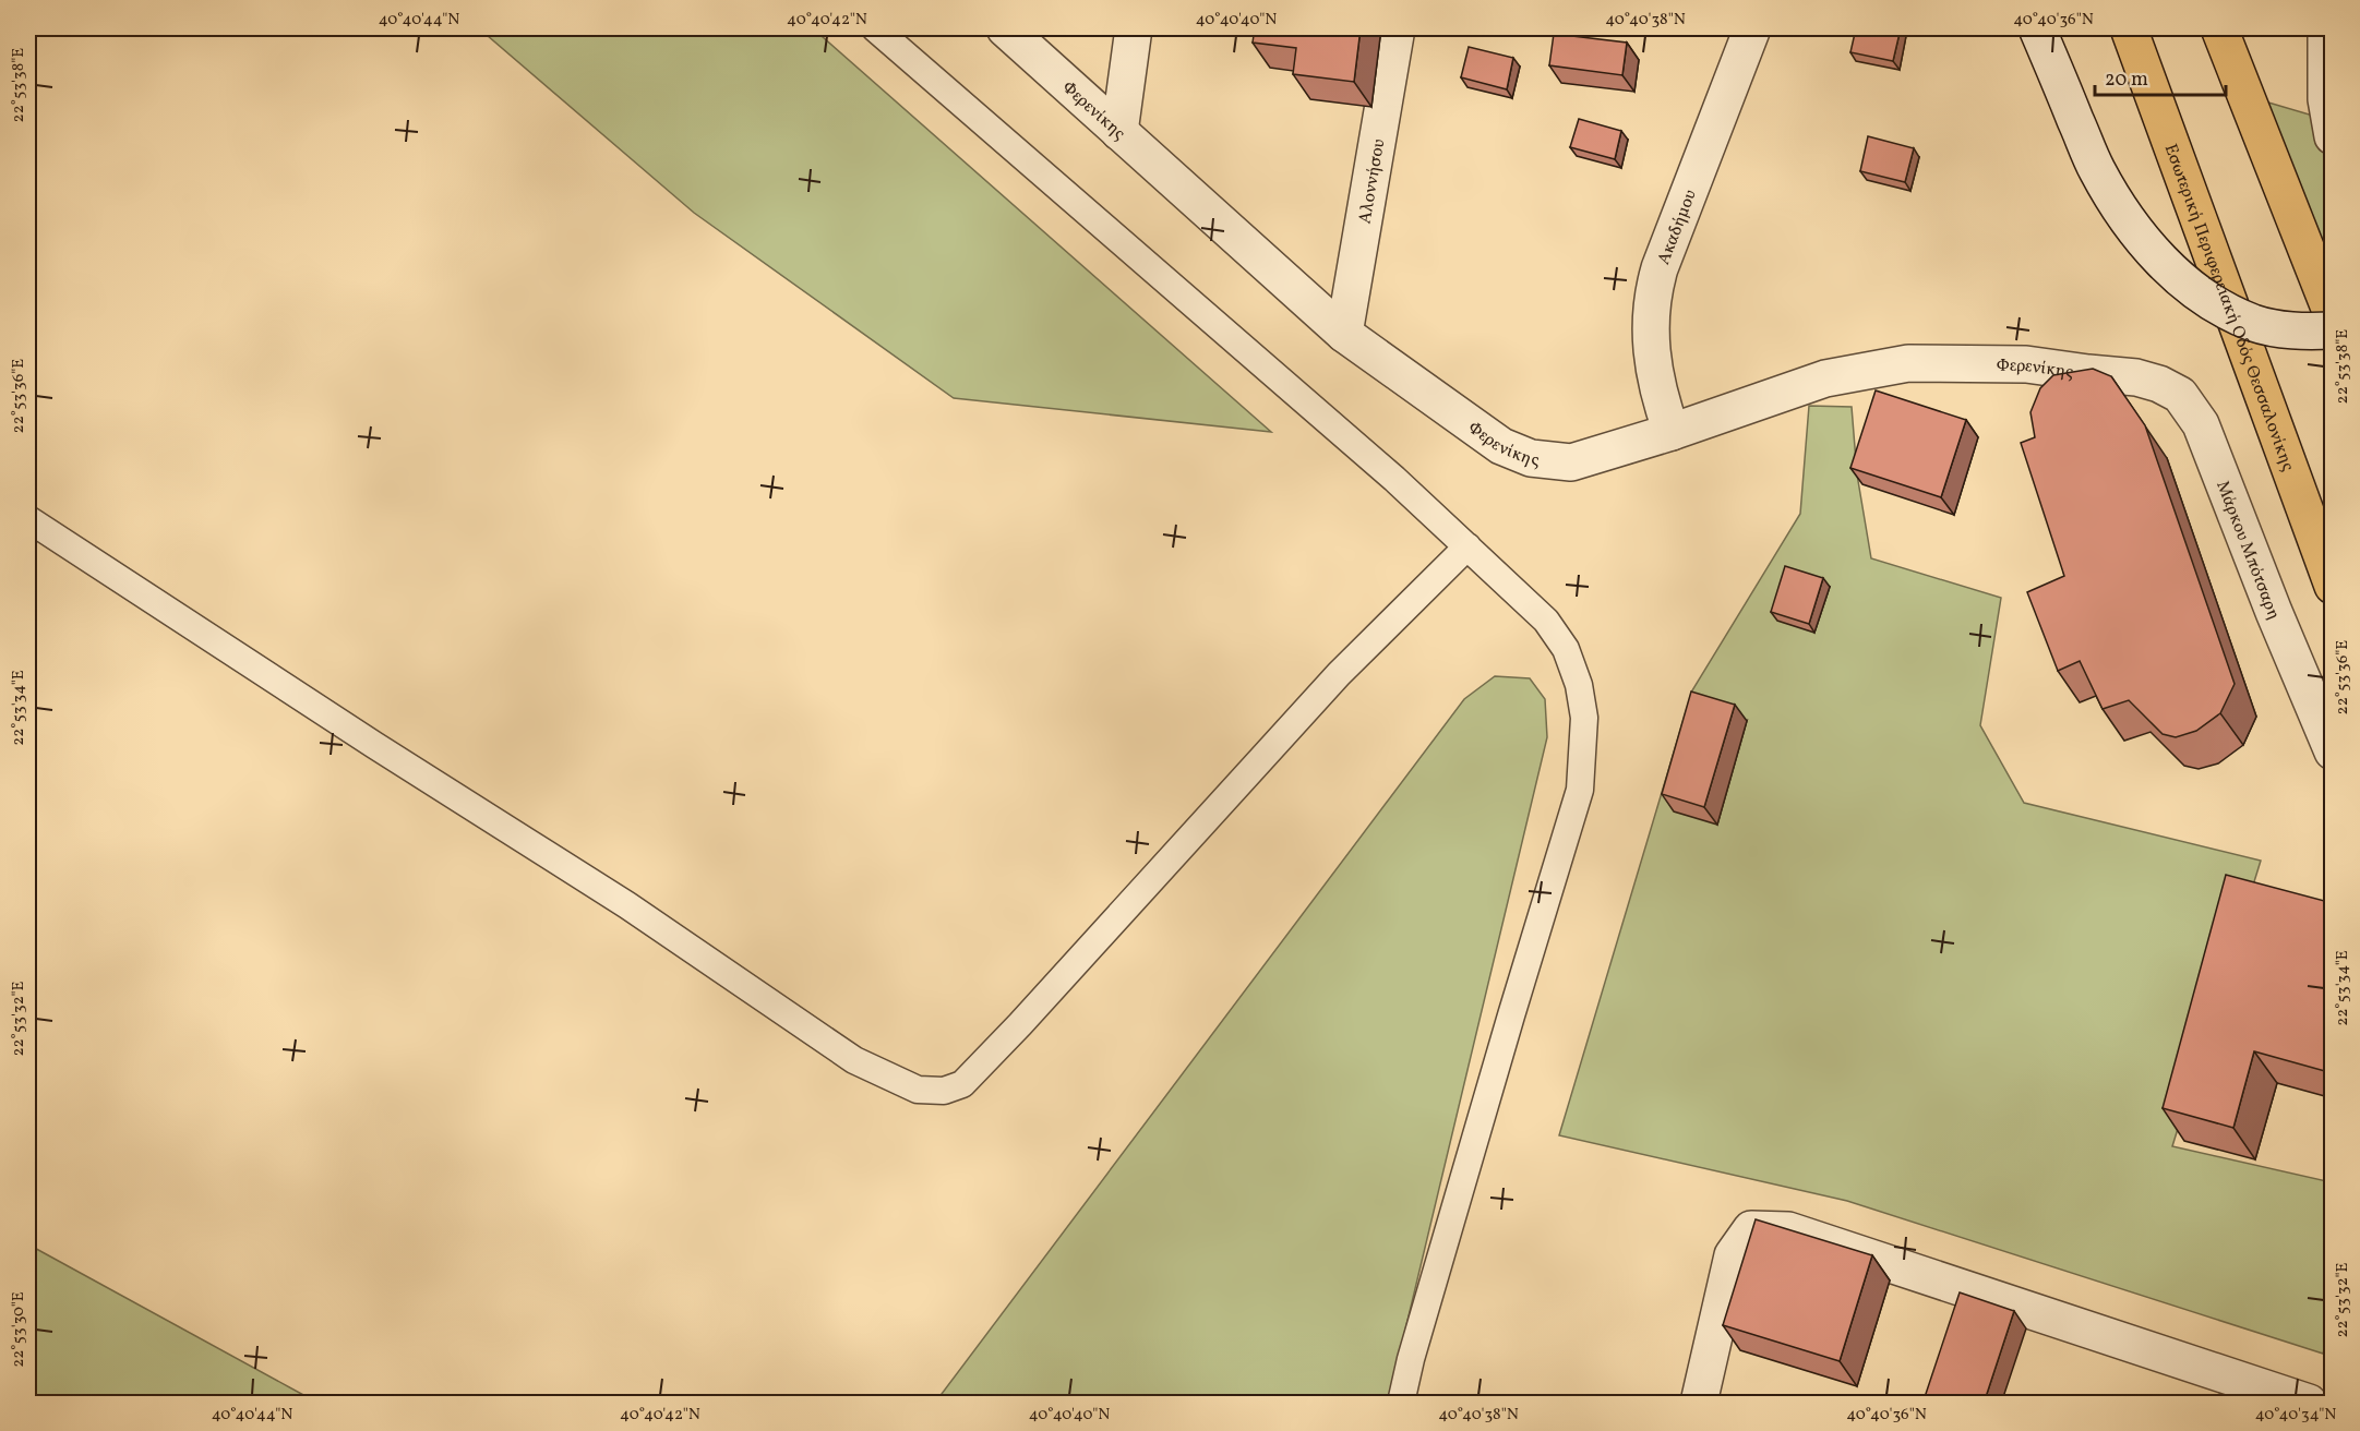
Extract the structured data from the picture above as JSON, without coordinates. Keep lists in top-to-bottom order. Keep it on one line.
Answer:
{"streets":{"highway":["Εσωτερική Περιφερειακή Οδός Θεσσαλονίκης"],"street":["Φερενίκης","Αλοννήσου","Ακαδήμου","Μάρκου Μπότσαρη"]},"crossings":[["Φερενίκης","Αλοννήσου"],["Φερενίκης","Ακαδήμου"],["Φερενίκης","Μάρκου Μπότσαρη"]],"scale_bar":"20 m","coordinates":["40°40'44\"N","40°40'42\"N","40°40'40\"N","40°40'38\"N","40°40'36\"N","22°53'38\"E","22°53'36\"E","22°53'34\"E","22°53'32\"E","22°53'30\"E","40°40'34\"N"]}
